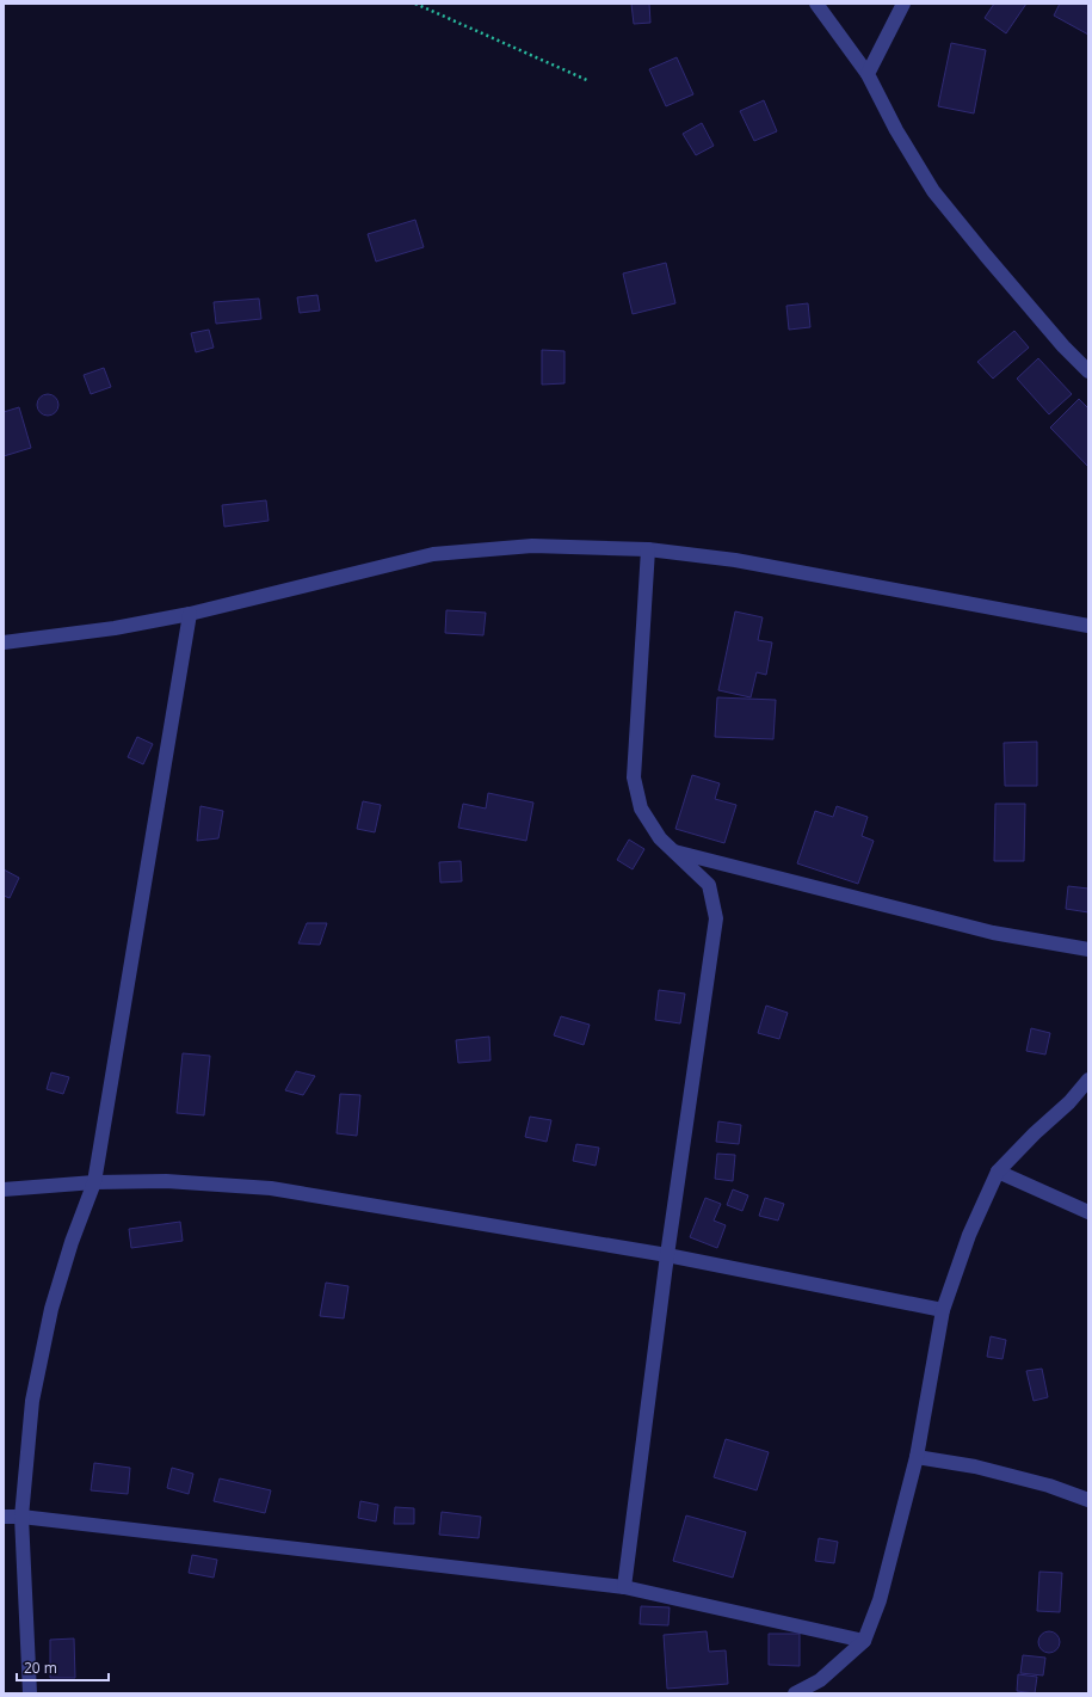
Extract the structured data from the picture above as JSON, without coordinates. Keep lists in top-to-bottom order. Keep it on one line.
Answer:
{"scale_bar":"20 m"}
